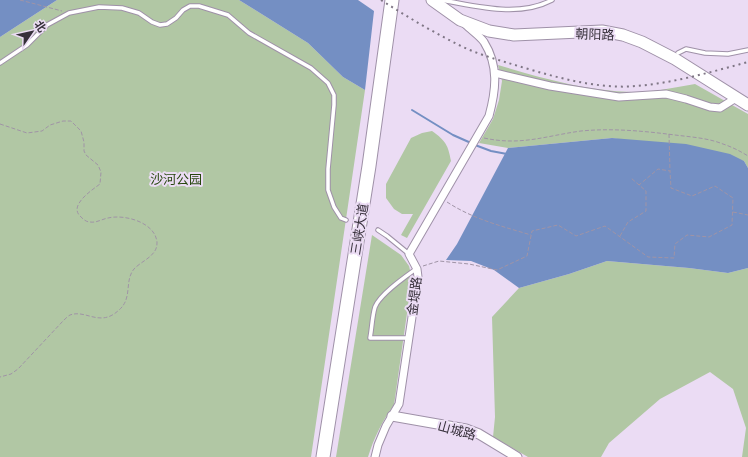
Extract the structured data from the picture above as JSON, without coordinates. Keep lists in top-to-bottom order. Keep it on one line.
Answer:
{"streets":{"highway":["三峡大道"],"main road":["朝阳路"],"street":["金堤路","山城路"]},"crossings":[["金堤路","山城路"]],"parks":["沙河公园"],"north":"top right"}
